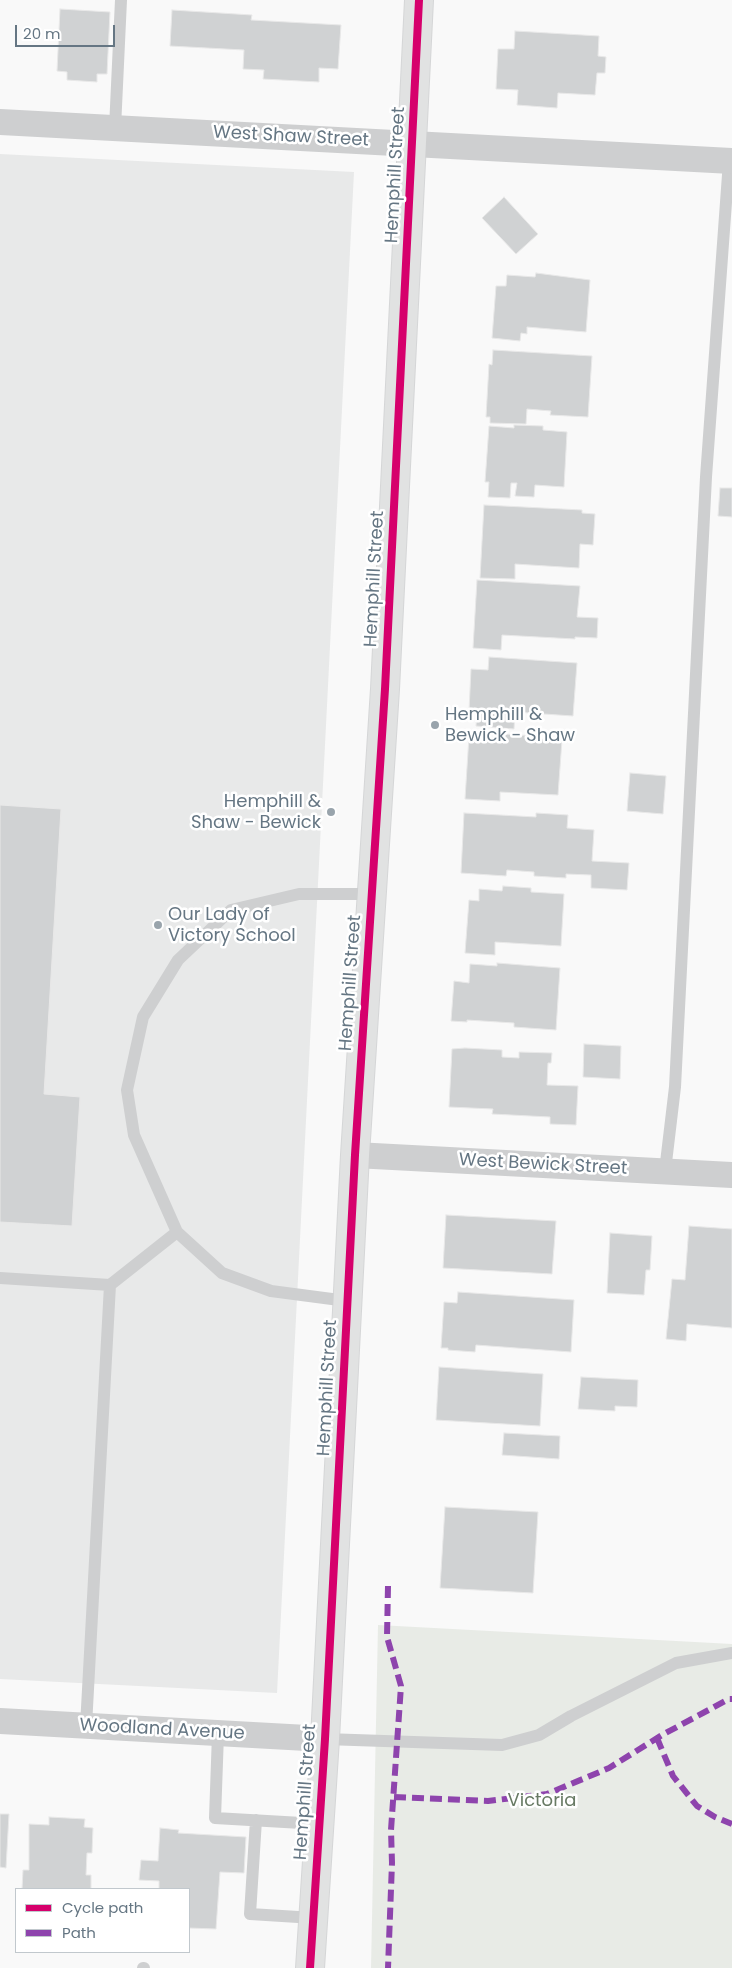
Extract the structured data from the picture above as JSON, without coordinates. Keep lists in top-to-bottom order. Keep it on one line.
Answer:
{"streets":{"main road":["Hemphill Street"],"street":["West Shaw Street","West Bewick Street","Woodland Avenue"]},"crossings":[["West Shaw Street","Hemphill Street"],["Hemphill Street","West Bewick Street"],["Hemphill Street","Woodland Avenue"]],"parks":["Victoria"],"places":["Hemphill & Bewick - Shaw","Hemphill & Shaw - Bewick","Our Lady of Victory School"],"legend":["Cycle path","Path"],"scale_bar":"20 m"}
